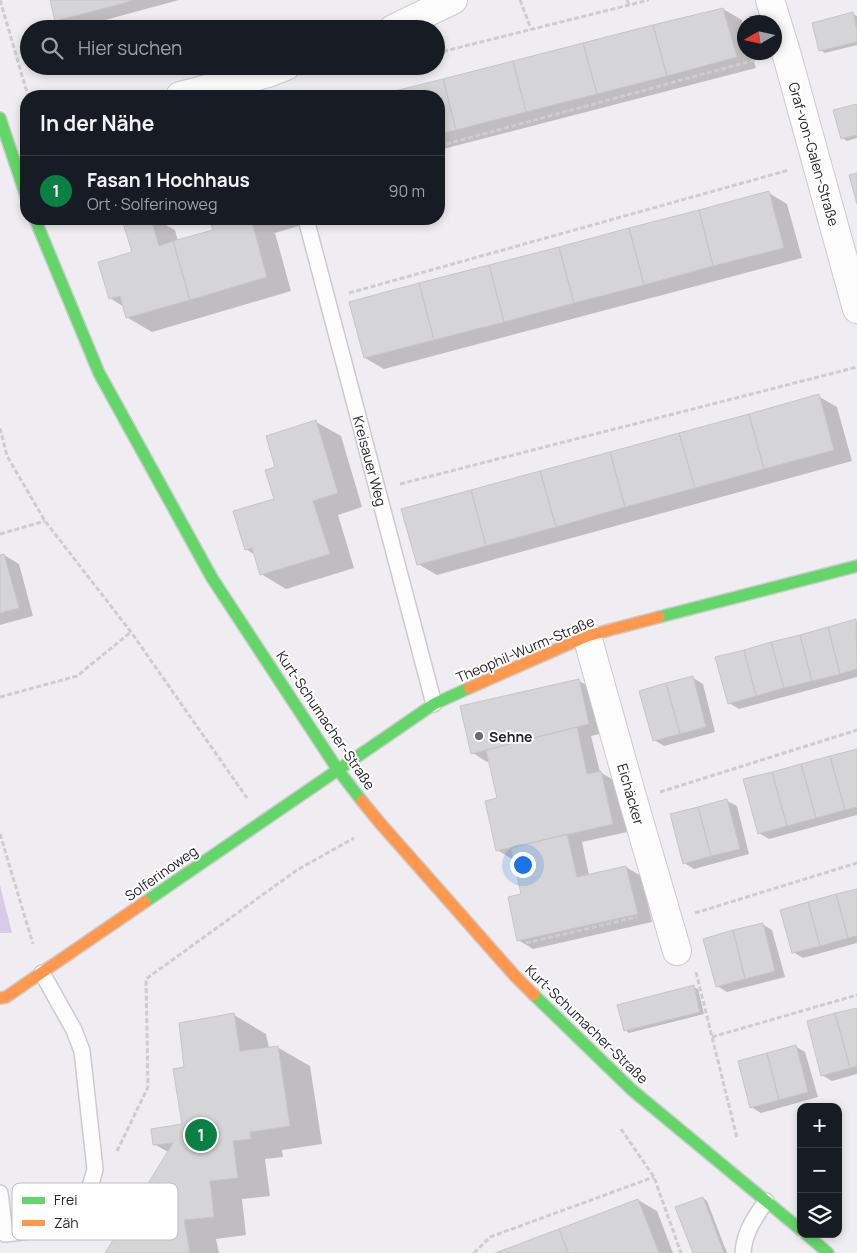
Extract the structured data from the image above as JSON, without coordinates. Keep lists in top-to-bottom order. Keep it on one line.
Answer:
{"streets":{"street":["Graf-von-Galen-Straße","Theophil-Wurm-Straße","Kurt-Schumacher-Straße","Eichäcker","Solferinoweg"],"lane":["Kreisauer Weg"]},"crossings":[["Kreisauer Weg","Theophil-Wurm-Straße"],["Theophil-Wurm-Straße","Kurt-Schumacher-Straße"],["Theophil-Wurm-Straße","Eichäcker"],["Theophil-Wurm-Straße","Solferinoweg"],["Kurt-Schumacher-Straße","Solferinoweg"]],"places":["Sehne"],"legend":["Frei","Zäh"],"north":"left","page":{"search":"Hier suchen","heading":"In der Nähe","list":[{"mark":"1","name":"Fasan 1 Hochhaus","note":"Ort · Solferinoweg","value":"90 m"}],"map_buttons":["+","−"],"pins":"1"}}
